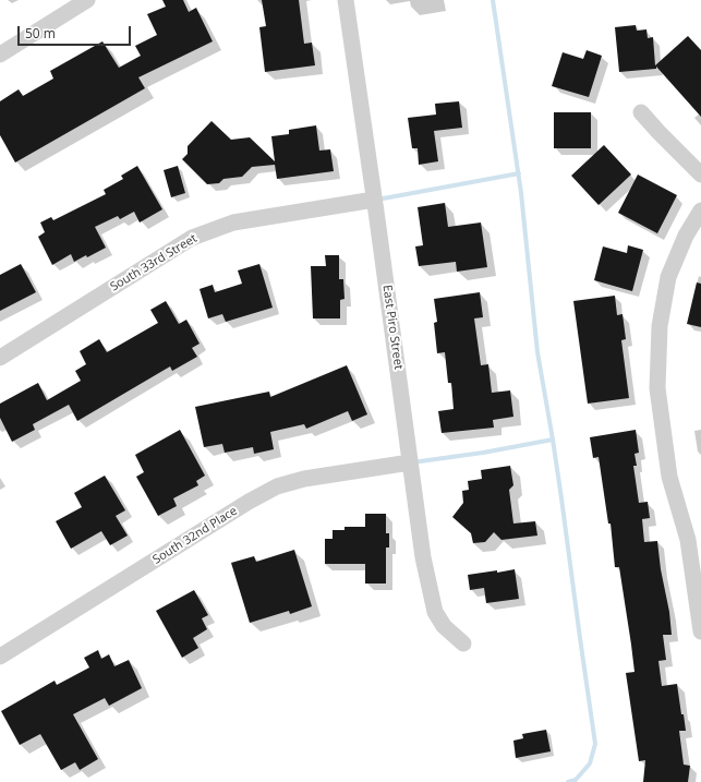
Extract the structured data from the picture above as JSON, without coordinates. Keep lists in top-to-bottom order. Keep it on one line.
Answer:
{"streets":{"street":["South 33rd Street","East Piro Street","South 32nd Place"]},"crossings":[["South 33rd Street","East Piro Street"],["East Piro Street","South 32nd Place"]],"scale_bar":"50 m"}
